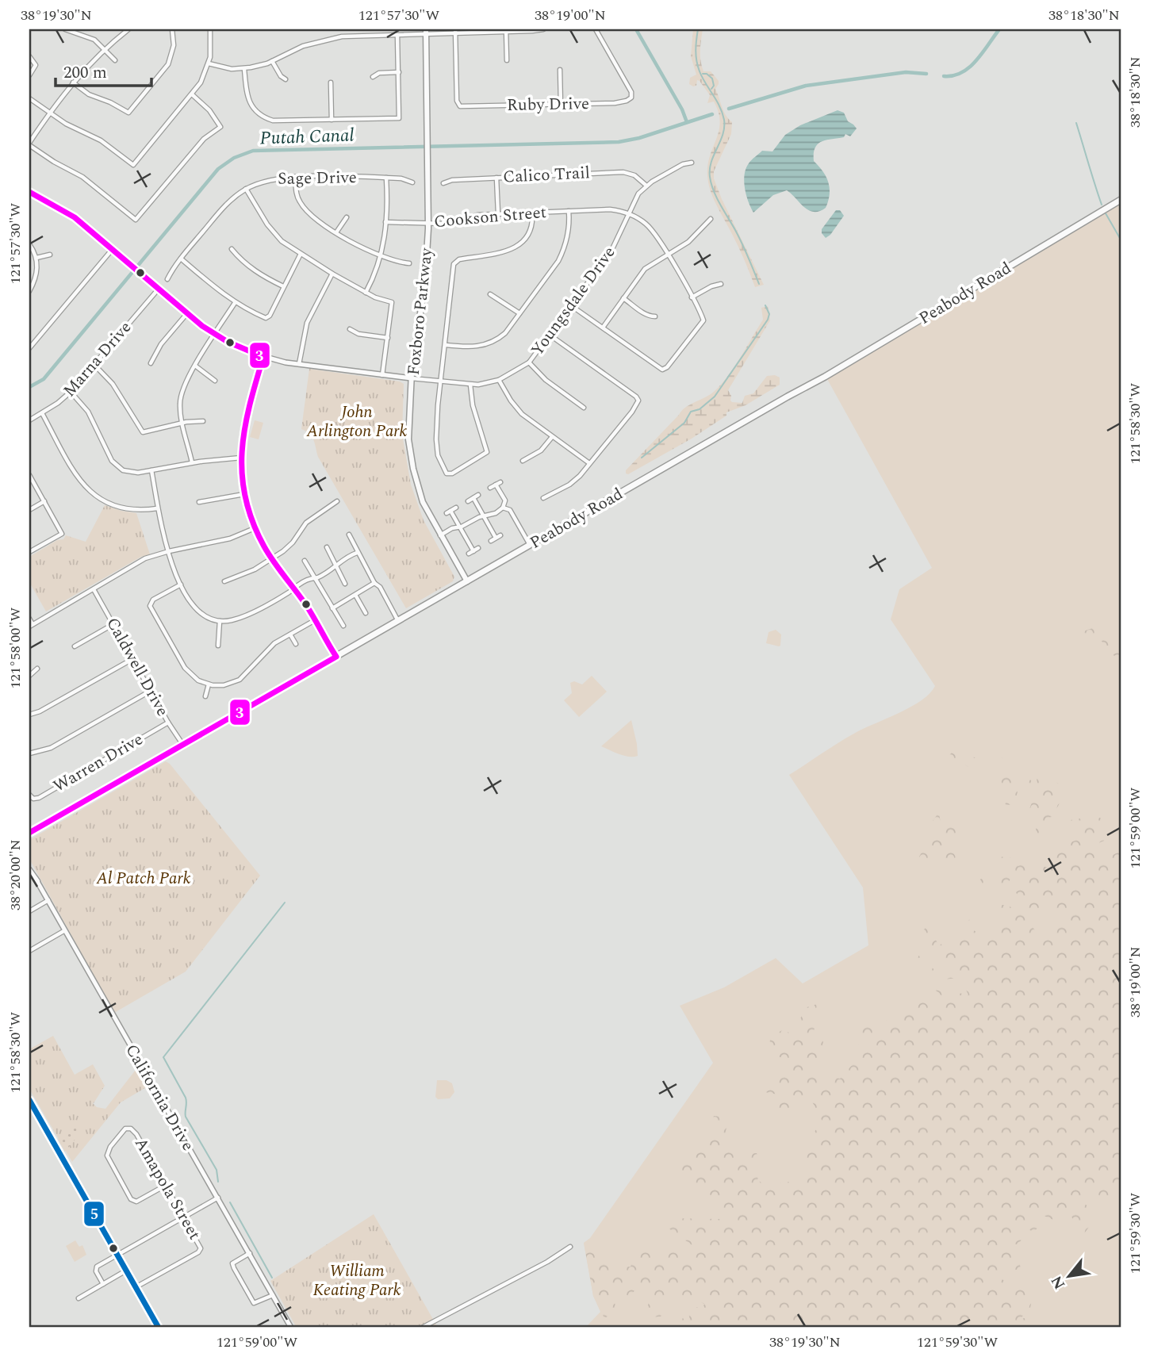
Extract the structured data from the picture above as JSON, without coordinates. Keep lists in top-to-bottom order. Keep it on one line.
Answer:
{"streets":{"main road":["Peabody Road","Foxboro Parkway"],"street":["Ruby Drive","Calico Trail","Sage Drive","Cookson Street","Youngsdale Drive","Marna Drive","Caldwell Drive","Warren Drive","California Drive","Amapola Street"]},"crossings":[["Calico Trail","Youngsdale Drive"],["Cookson Street","Youngsdale Drive"],["Cookson Street","Foxboro Parkway"],["Peabody Road","Foxboro Parkway"],["Peabody Road","Caldwell Drive"],["Youngsdale Drive","Foxboro Parkway"],["Youngsdale Drive","Marna Drive"],["Caldwell Drive","Warren Drive"]],"water":["Putah Canal"],"parks":["John Arlington Park","Al Patch Park","William Keating Park"],"lines":["transit line 3","transit line 5"],"scale_bar":"200 m","north":"bottom left","coordinates":["38°19'30\"N","121°57'30\"W","38°19'00\"N","38°18'30\"N","121°58'30\"W","121°58'00\"W","121°59'00\"W","38°20'00\"N","121°59'30\"W"]}
